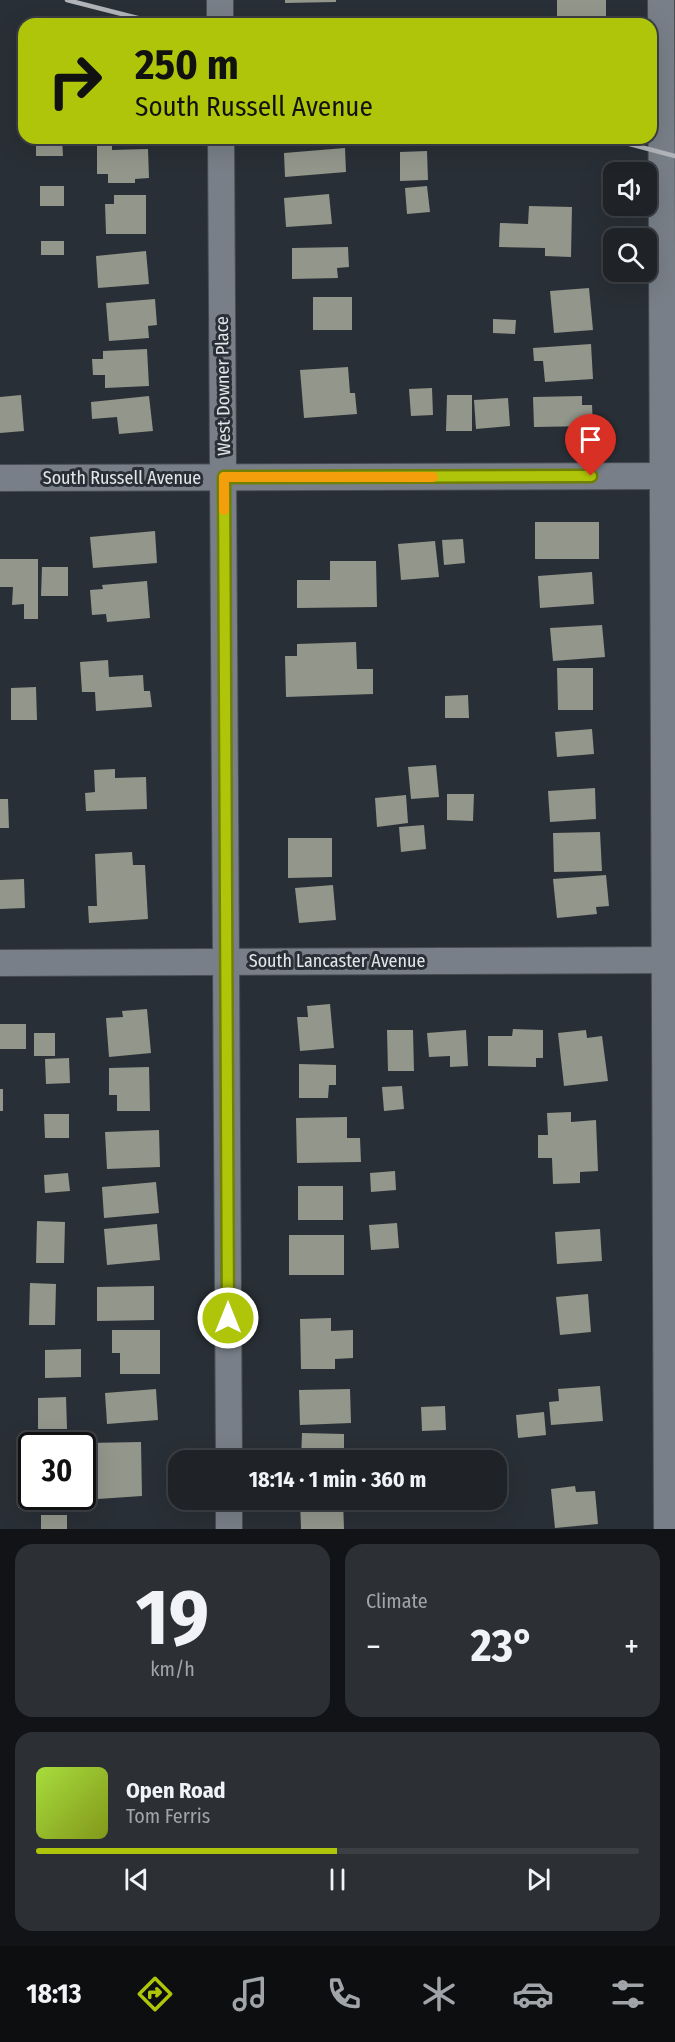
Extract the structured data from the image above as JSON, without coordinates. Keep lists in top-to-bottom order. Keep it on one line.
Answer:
{"streets":{"street":["West Downer Place","South Russell Avenue","South Lancaster Avenue"]},"crossings":[["West Downer Place","South Russell Avenue"],["West Downer Place","South Lancaster Avenue"]],"page":{"turn":["250 m","South Russell Avenue"],"limit":"30","trip":"18:14 · 1 min · 360 m","tile":[["19","km/h"],"Climate"],"heat":["−","23°","+"],"song":["Open Road","Tom Ferris"],"tabs":"18:13"}}
